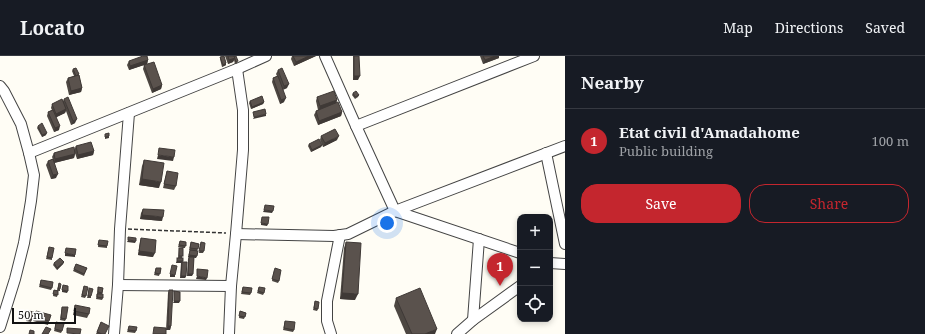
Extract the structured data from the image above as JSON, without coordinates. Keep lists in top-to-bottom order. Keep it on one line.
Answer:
{"scale_bar":"50 m","page":{"header":"Locato","nav":["Map","Directions","Saved"],"heading":"Nearby","list":[{"mark":"1","name":"Etat civil d'Amadahome","note":"Public building","value":"100 m"}],"buttons":["Save","Share"],"map_buttons":["+","−"],"pins":"1","scale":"50 m"}}
